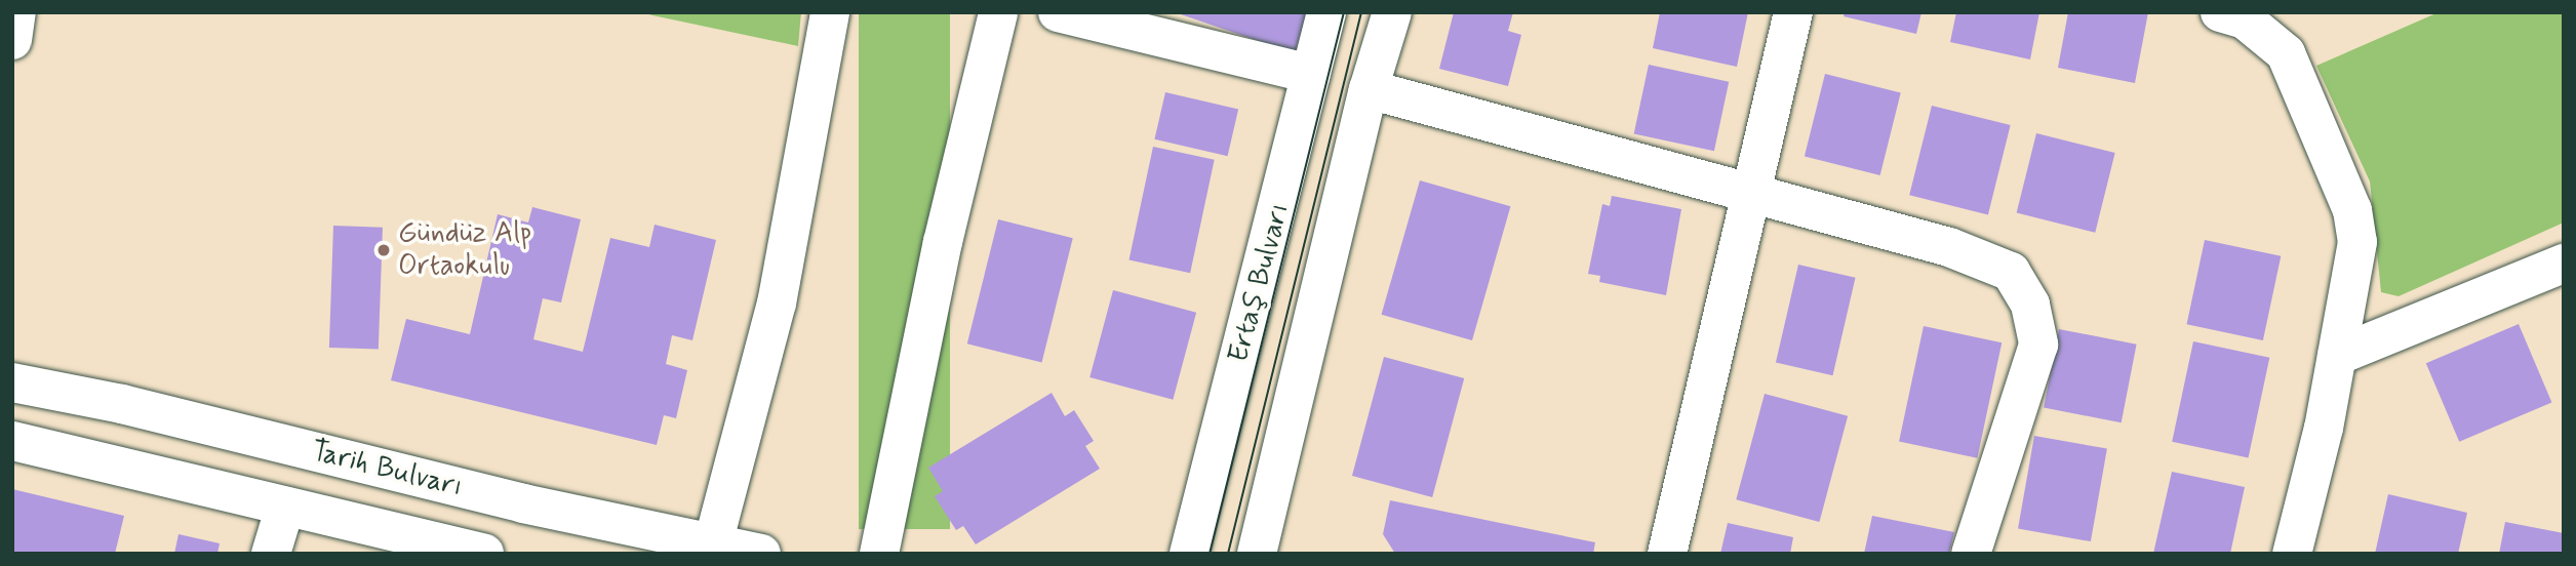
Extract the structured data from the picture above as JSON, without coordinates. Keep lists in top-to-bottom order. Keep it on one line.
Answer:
{"streets":{"street":["Ertaş Bulvarı","Tarih Bulvarı"]},"places":["Gündüz Alp Ortaokulu"]}
